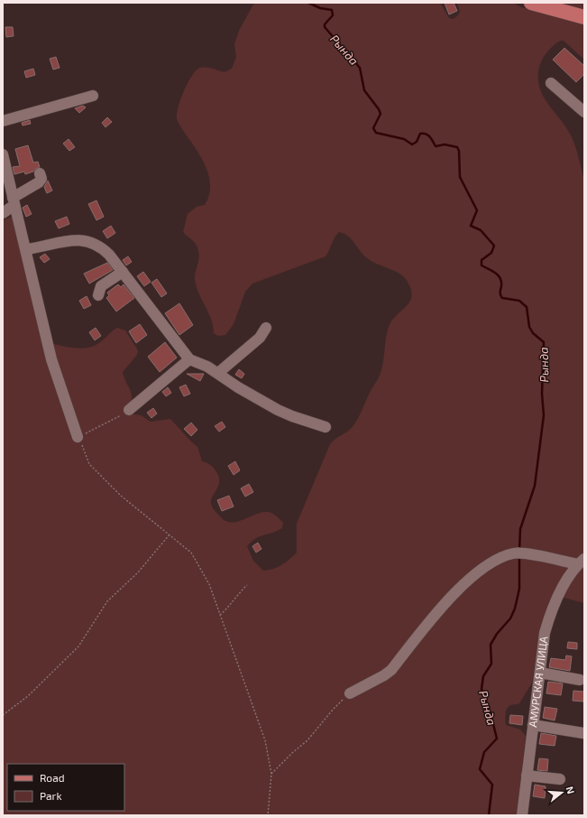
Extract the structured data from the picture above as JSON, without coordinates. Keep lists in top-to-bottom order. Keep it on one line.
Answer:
{"streets":{"street":["АМУРСКАЯ УЛИЦА"]},"water":["Рында"],"legend":["Road","Park"],"north":"right"}
